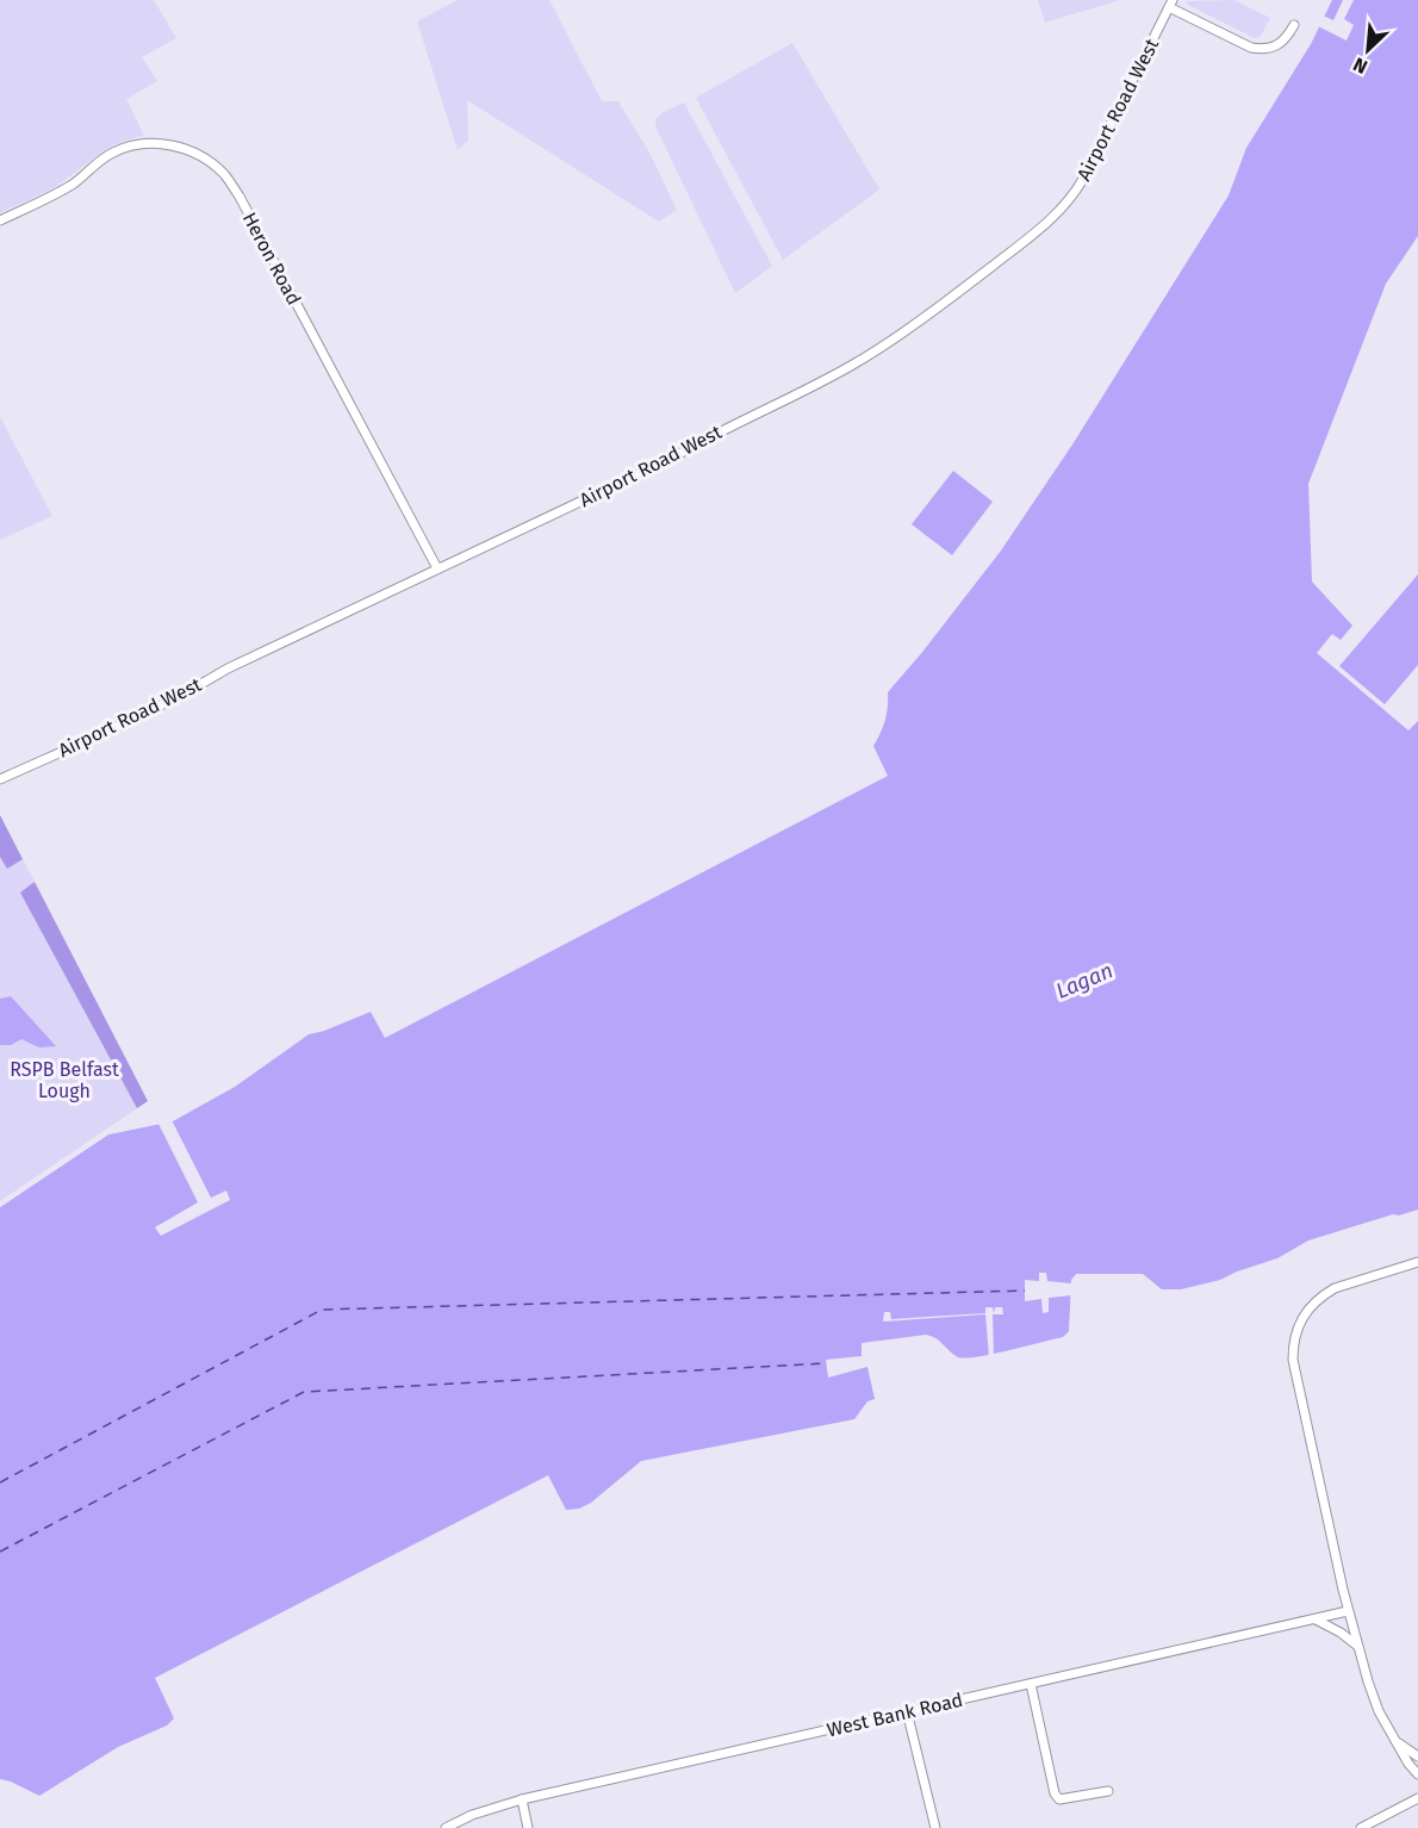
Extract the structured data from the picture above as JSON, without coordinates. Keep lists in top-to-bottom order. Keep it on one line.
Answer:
{"streets":{"street":["Airport Road West","Heron Road","West Bank Road"]},"crossings":[["Airport Road West","Heron Road"]],"water":["Lagan"],"parks":["RSPB Belfast Lough"],"north":"bottom left"}
